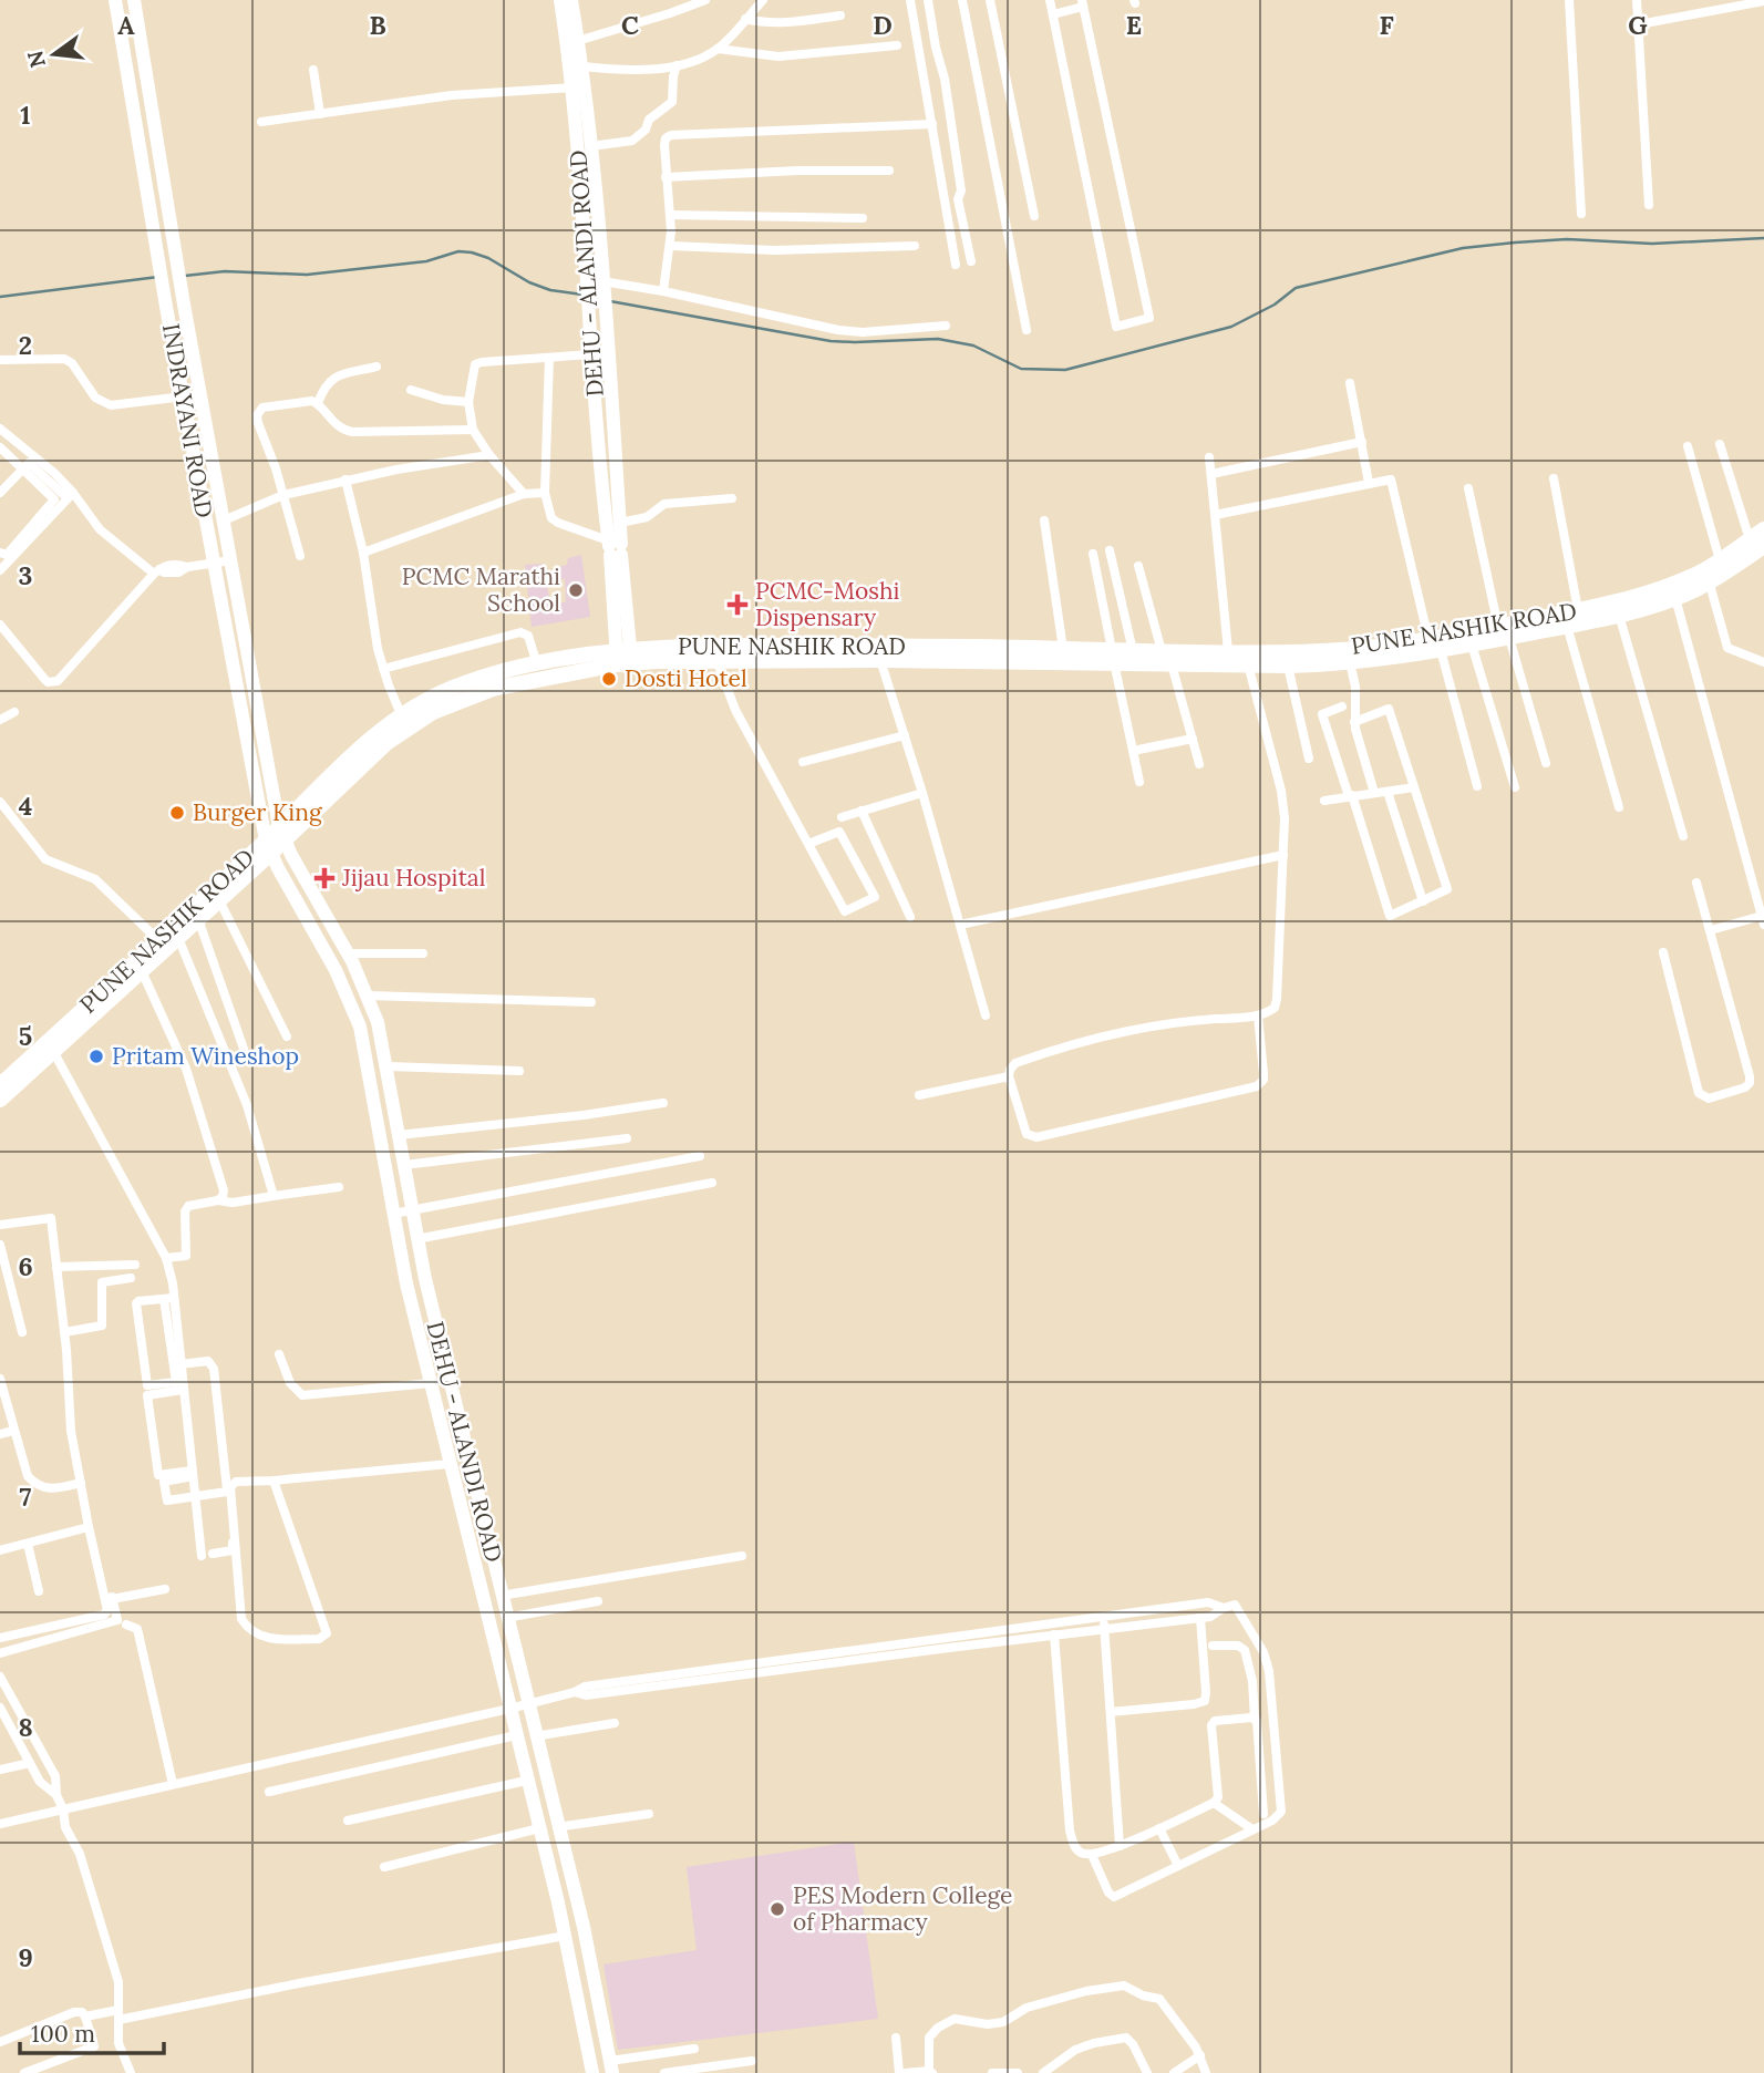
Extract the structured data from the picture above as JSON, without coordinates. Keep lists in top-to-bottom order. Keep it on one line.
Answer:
{"streets":{"highway":["PUNE NASHIK ROAD"],"main road":["DEHU - ALANDI ROAD","INDRAYANI ROAD"]},"crossings":[["DEHU - ALANDI ROAD","INDRAYANI ROAD"],["DEHU - ALANDI ROAD","PUNE NASHIK ROAD"],["INDRAYANI ROAD","PUNE NASHIK ROAD"]],"places":{"other":["PCMC Marathi School","Dosti Hotel","Burger King","Pritam Wineshop","PES Modern College of Pharmacy"],"health":["PCMC-Moshi Dispensary","Jijau Hospital"]},"scale_bar":"100 m","north":"left","grid":{"columns":["A","B","C","D","E","F","G"],"rows":["1","2","3","4","5","6","7","8","9"]}}
